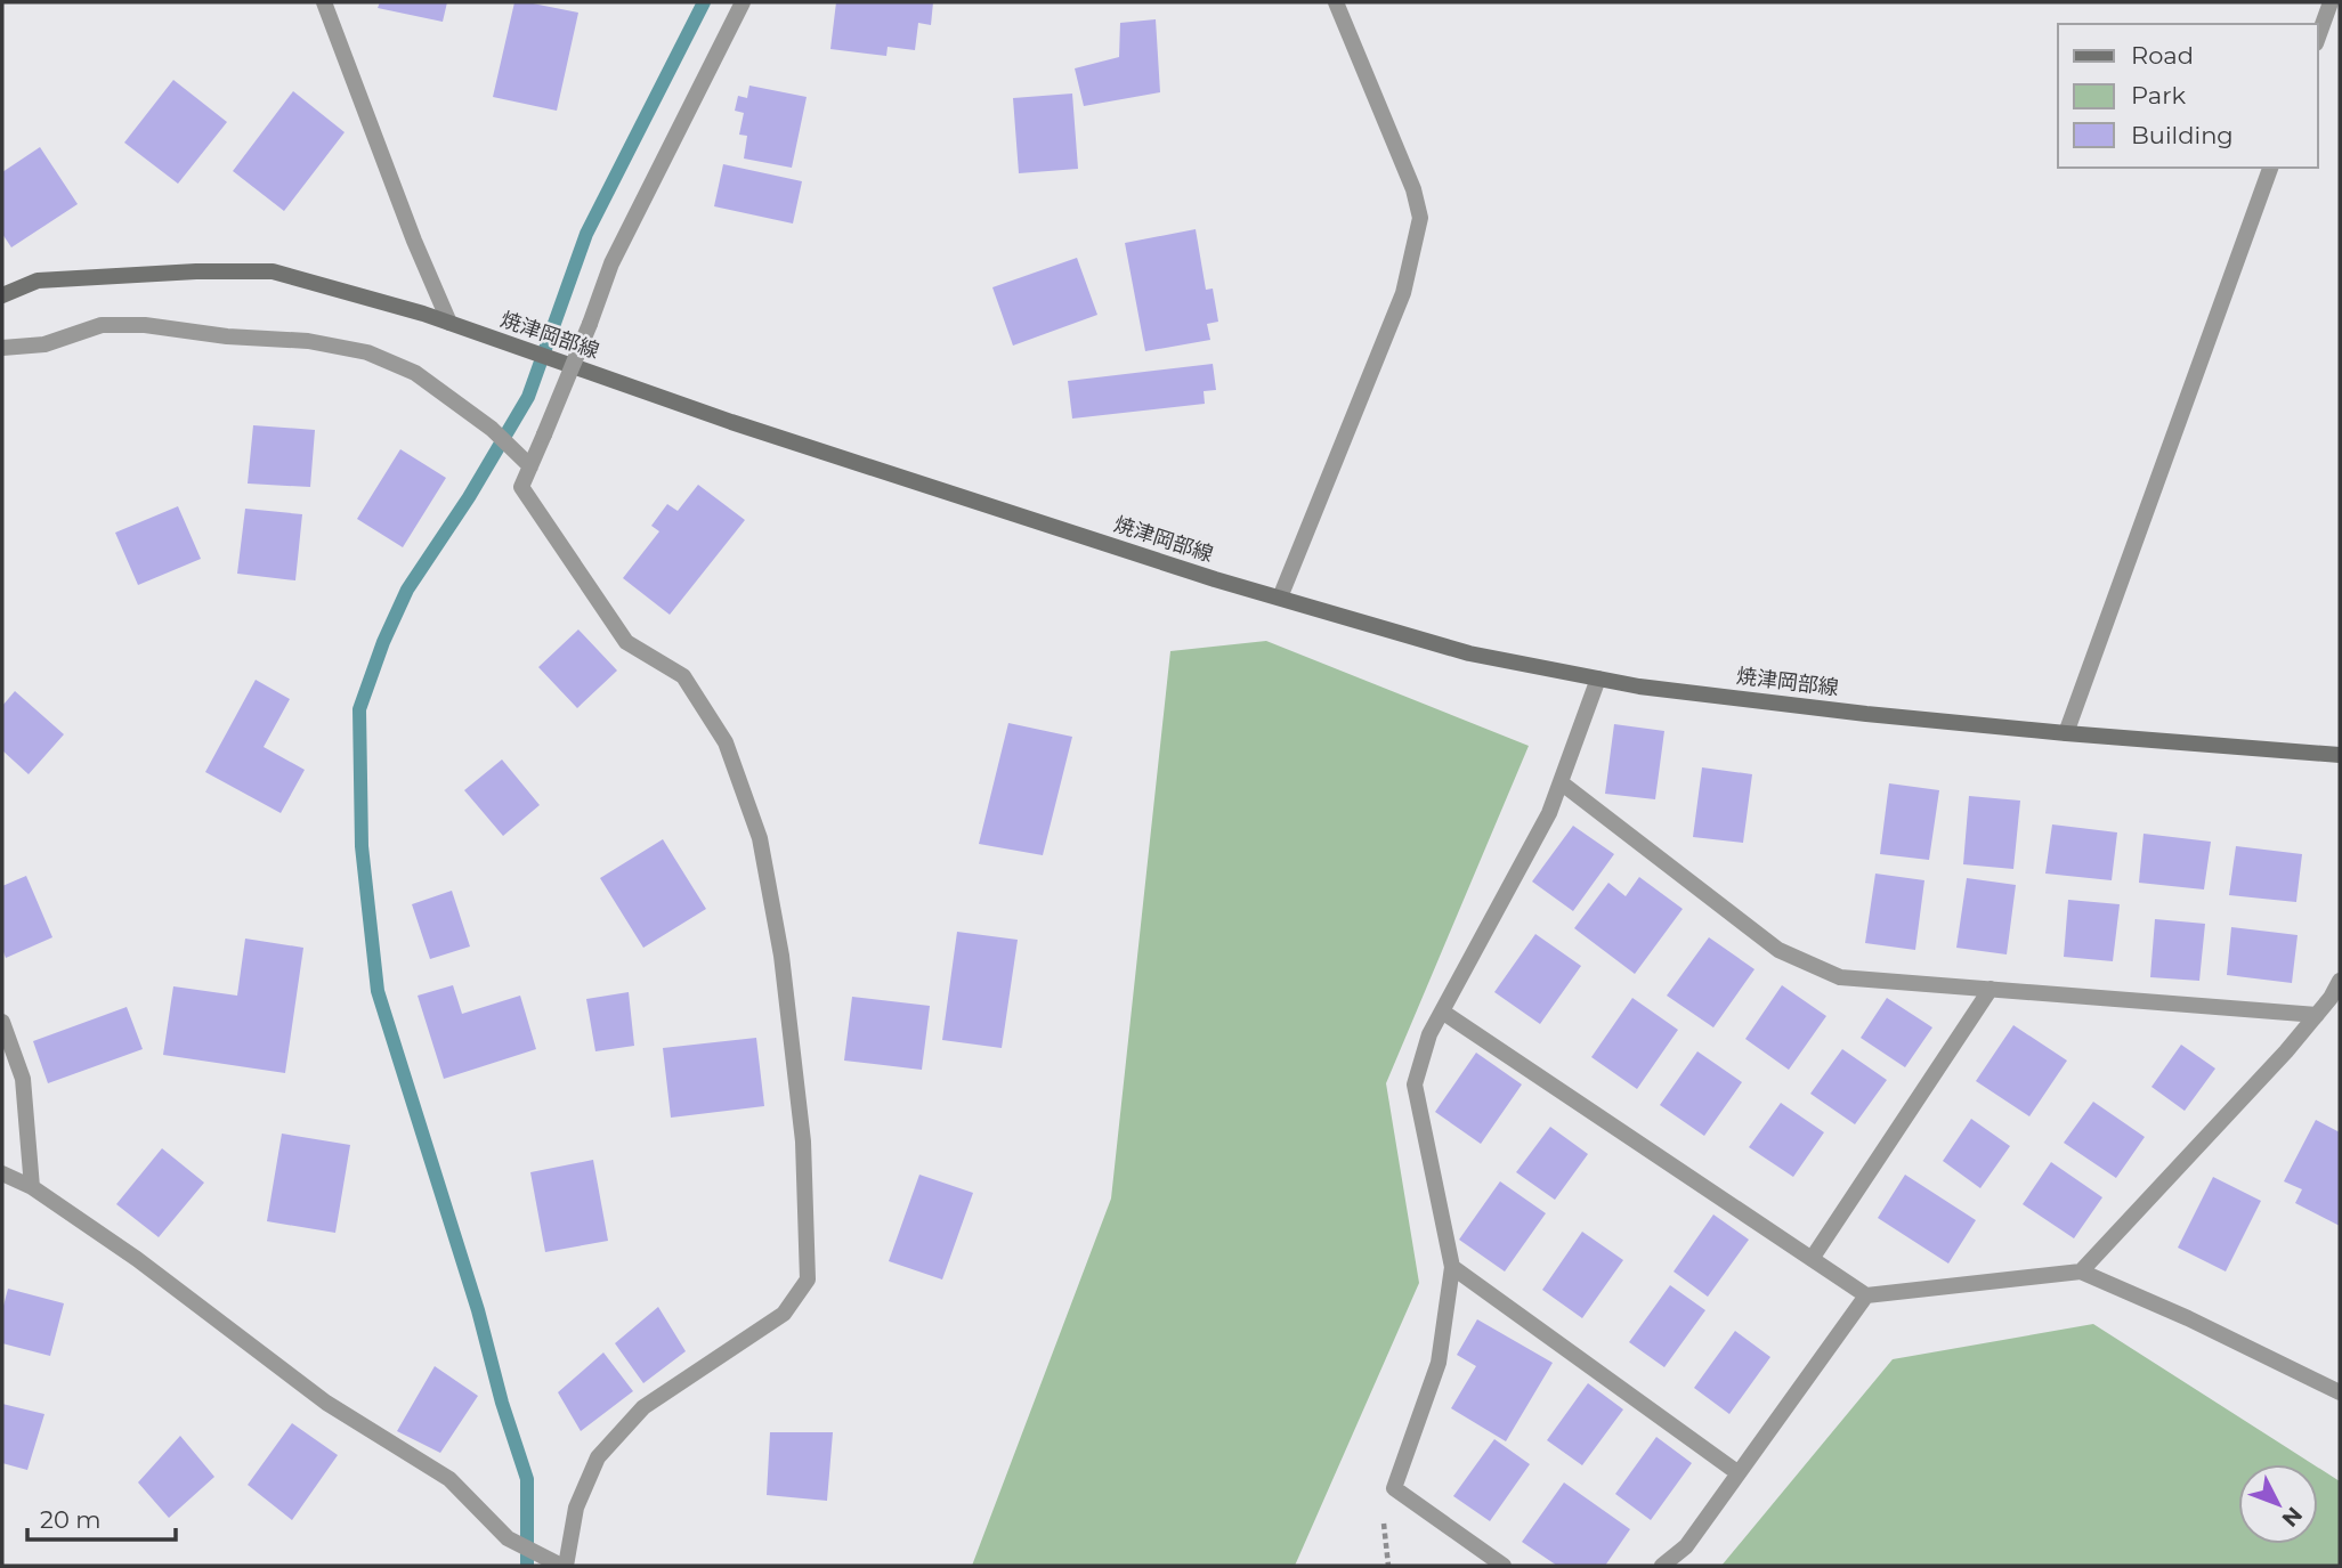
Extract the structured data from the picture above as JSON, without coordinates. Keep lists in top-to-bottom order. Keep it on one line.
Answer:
{"streets":{"main road":["焼津岡部線"]},"legend":["Road","Park","Building"],"scale_bar":"20 m","north":"bottom right"}
